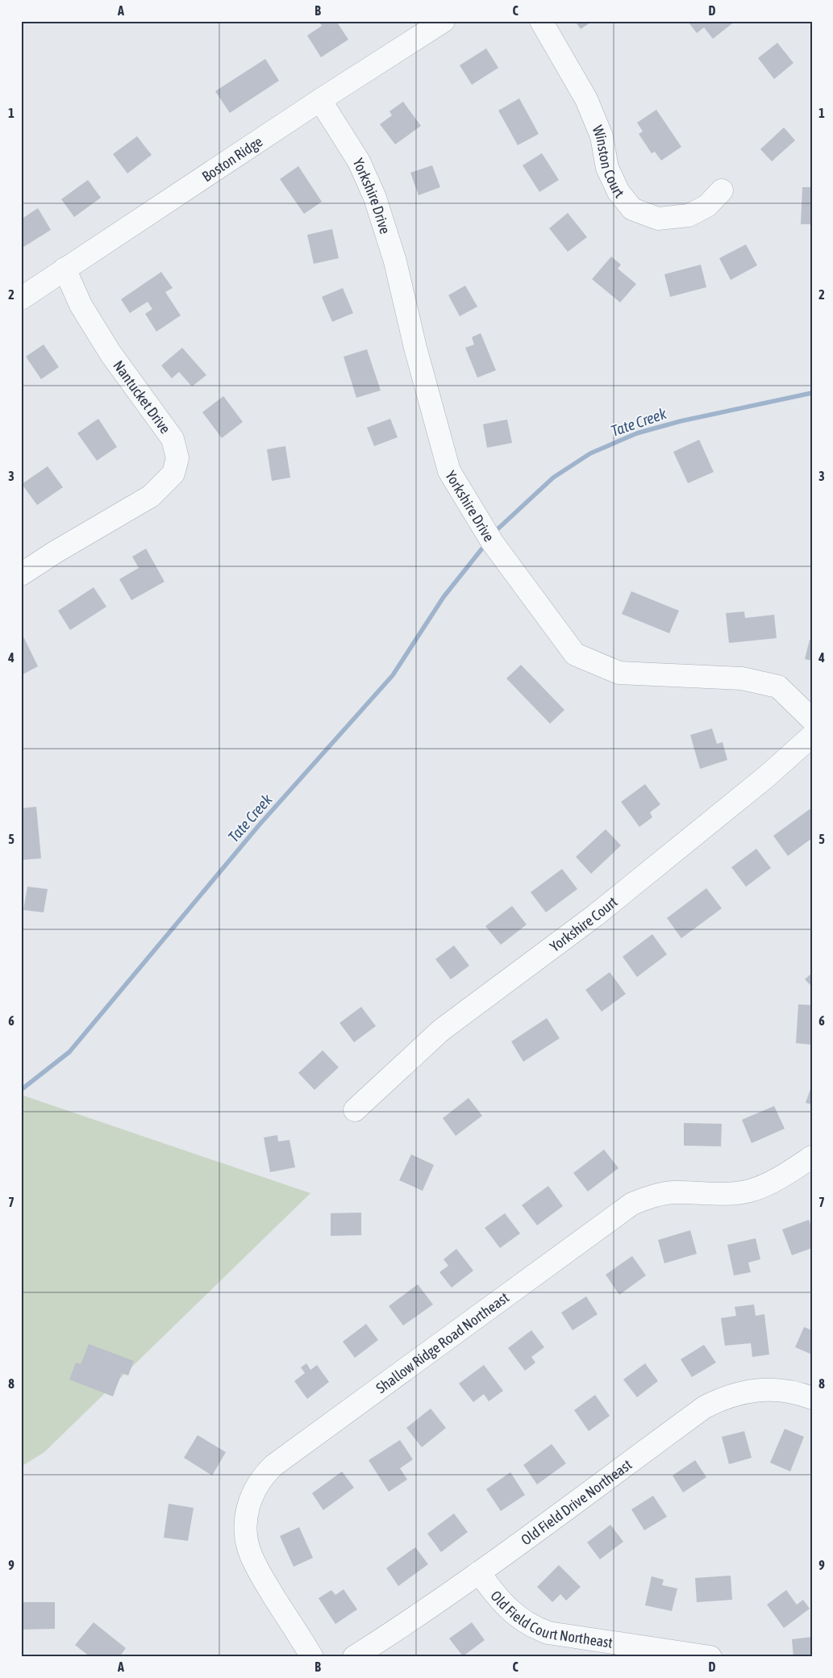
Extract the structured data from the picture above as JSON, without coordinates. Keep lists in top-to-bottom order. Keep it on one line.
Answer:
{"streets":{"street":["Boston Ridge","Winston Court","Yorkshire Drive","Nantucket Drive","Yorkshire Court","Shallow Ridge Road Northeast","Old Field Drive Northeast","Old Field Court Northeast"]},"crossings":[["Boston Ridge","Yorkshire Drive"],["Boston Ridge","Nantucket Drive"],["Old Field Drive Northeast","Old Field Court Northeast"]],"water":["Tate Creek"],"grid":{"columns":["A","B","C","D"],"rows":["1","2","3","4","5","6","7","8","9"]}}
